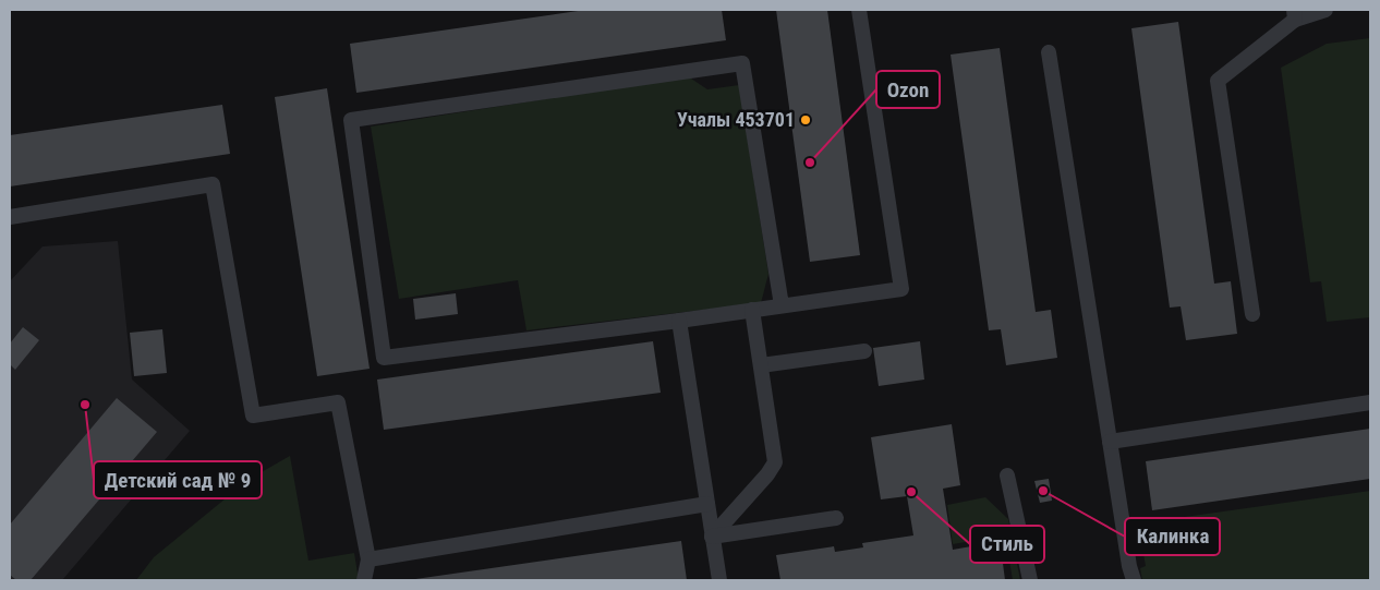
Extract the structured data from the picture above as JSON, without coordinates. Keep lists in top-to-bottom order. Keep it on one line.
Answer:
{"places":["Учалы 453701","Ozon","Детский сад № 9","Калинка","Стиль"]}
